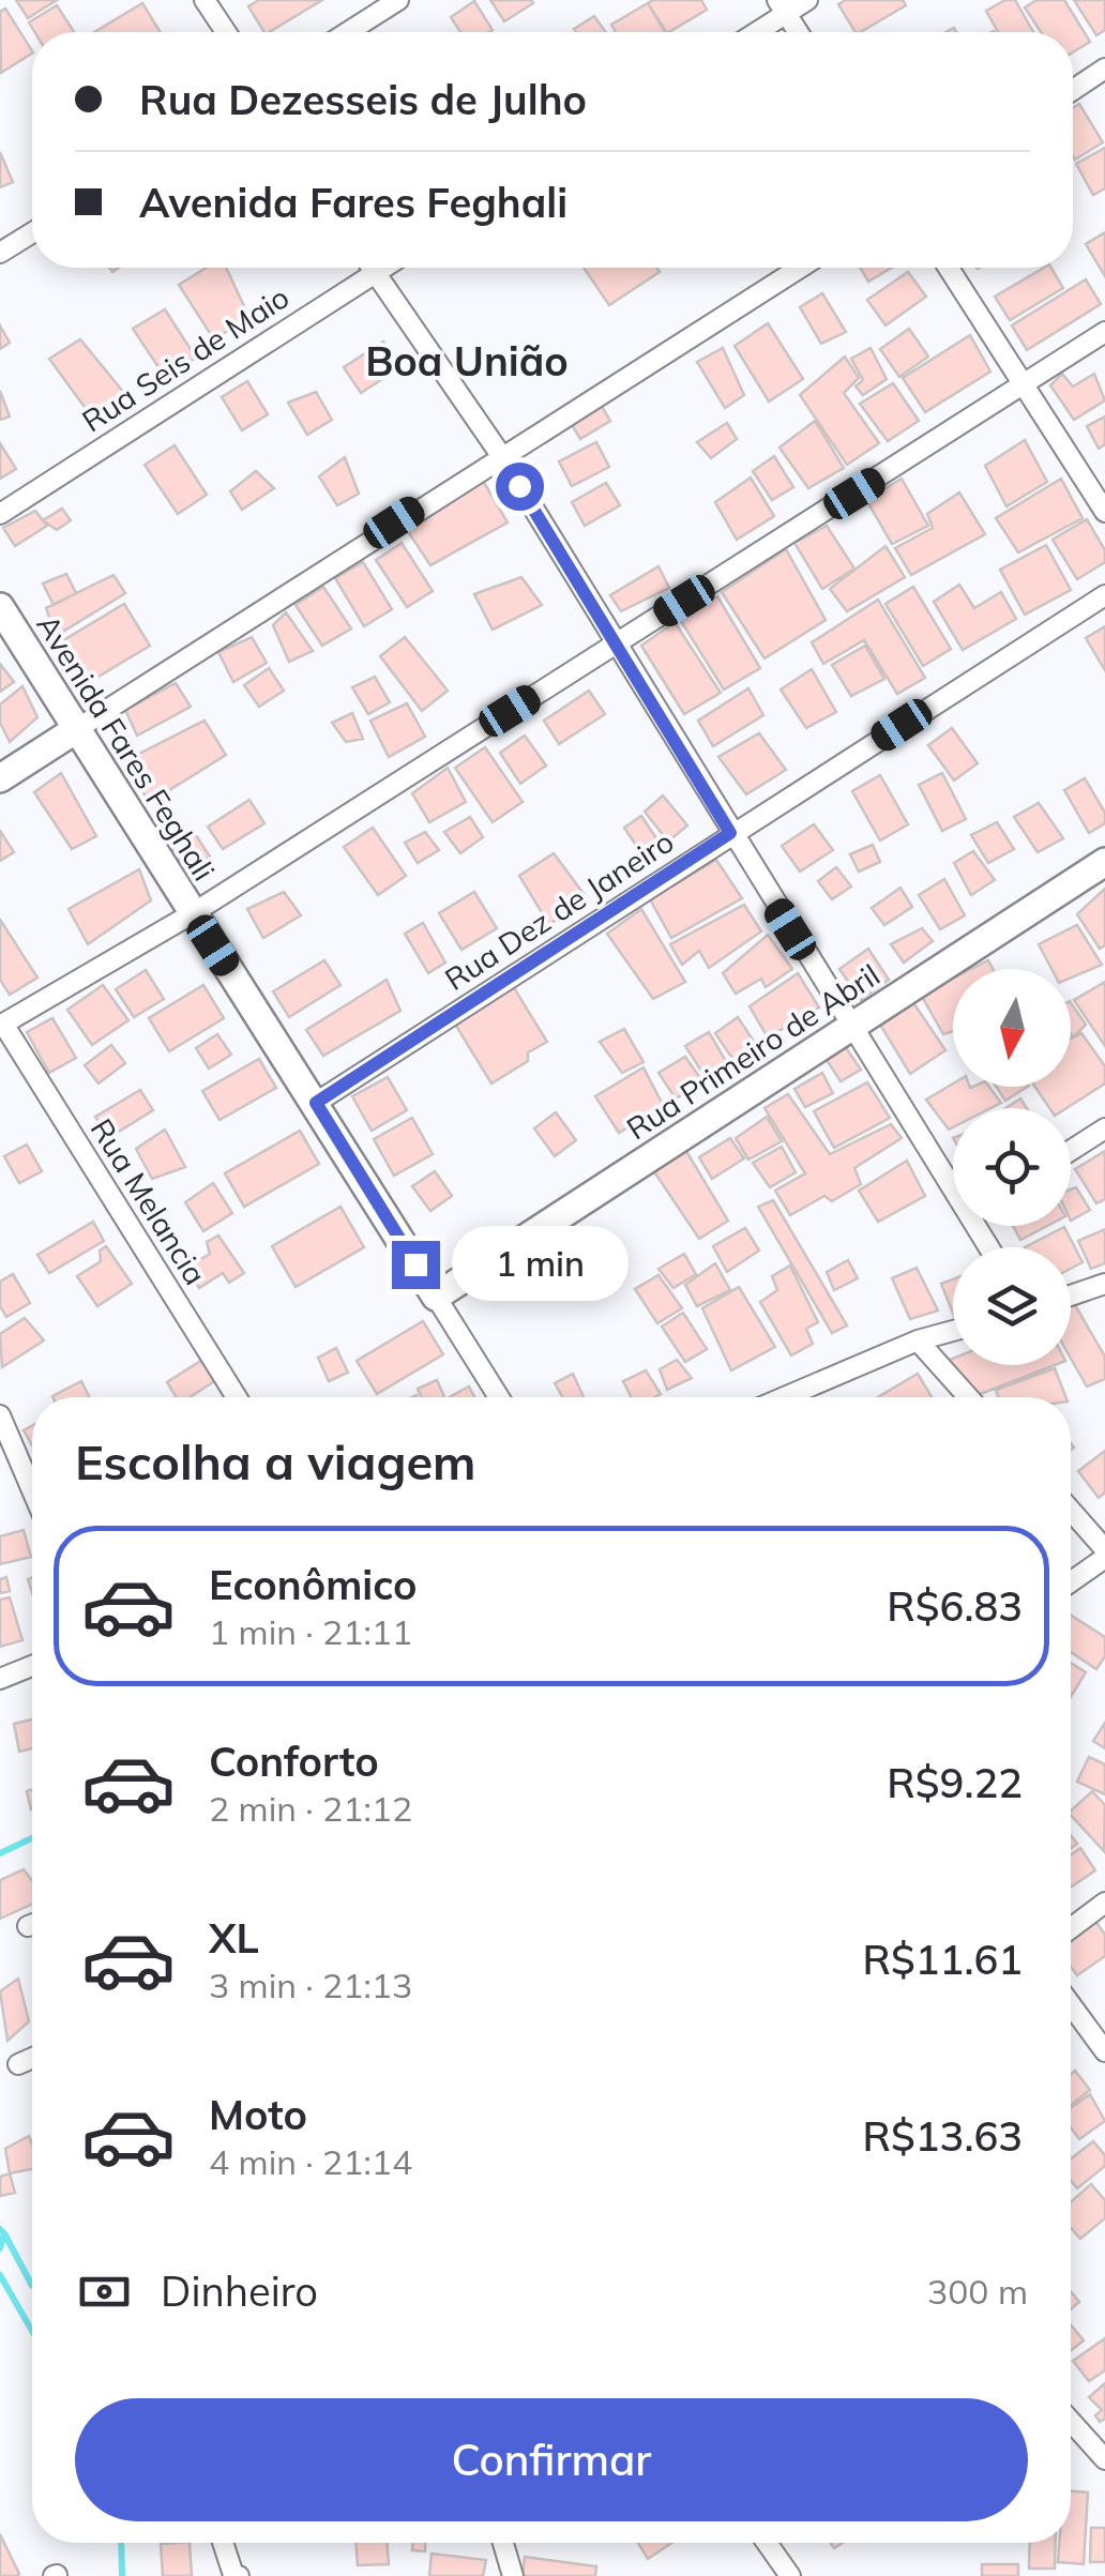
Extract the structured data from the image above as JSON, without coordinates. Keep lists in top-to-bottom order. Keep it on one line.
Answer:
{"streets":{"street":["Rua Seis de Maio","Avenida Fares Feghali","Rua Dez de Janeiro","Rua Primeiro de Abril","Rua Melancia"]},"crossings":[["Avenida Fares Feghali","Rua Dez de Janeiro"],["Avenida Fares Feghali","Rua Primeiro de Abril"]],"districts":["Boa União"],"north":"bottom","page":{"banner":["Rua Dezesseis de Julho","Avenida Fares Feghali"],"bubble":"1 min","heading":"Escolha a viagem","list":[{"name":"Econômico","note":"1 min · 21:11","value":"R$6.83"},{"name":"Conforto","note":"2 min · 21:12","value":"R$9.22"},{"name":"XL","note":"3 min · 21:13","value":"R$11.61"},{"name":"Moto","note":"4 min · 21:14","value":"R$13.63"}],"pay":["Dinheiro","300 m"],"buttons":"Confirmar"}}
